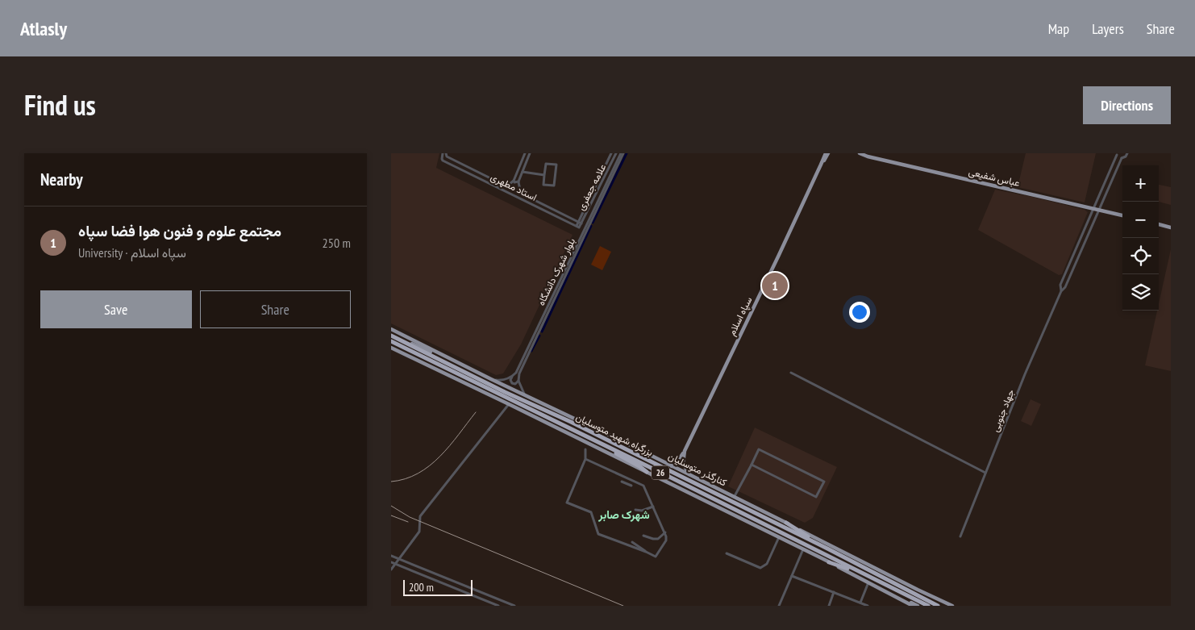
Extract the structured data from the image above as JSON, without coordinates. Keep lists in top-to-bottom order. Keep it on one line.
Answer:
{"streets":{"highway":["بزرگراه شهید متوسلیان","26"],"main road":["عباس شفیعی","سپاه اسلام","کنارگذر متوسلیان"],"street":["استاد مطهری","علامه جعفری","بلوار شهرک دانشگاه","جهاد جنوبی"]},"crossings":[["عباس شفیعی","جهاد جنوبی"],["استاد مطهری","علامه جعفری"],["سپاه اسلام","کنارگذر متوسلیان"]],"districts":["شهرک صابر"],"scale_bar":"200 m","page":{"header":"Atlasly","nav":["Map","Layers","Share"],"title":"Find us","buttons":["Directions",["Save","Share"]],"heading":"Nearby","map_buttons":["+","−"],"list":[{"mark":"1","name":"مجتمع علوم و فنون هوا فضا سپاه","note":"University · سپاه اسلام","value":"250 m"}],"pins":"1","scale":"200 m"}}
